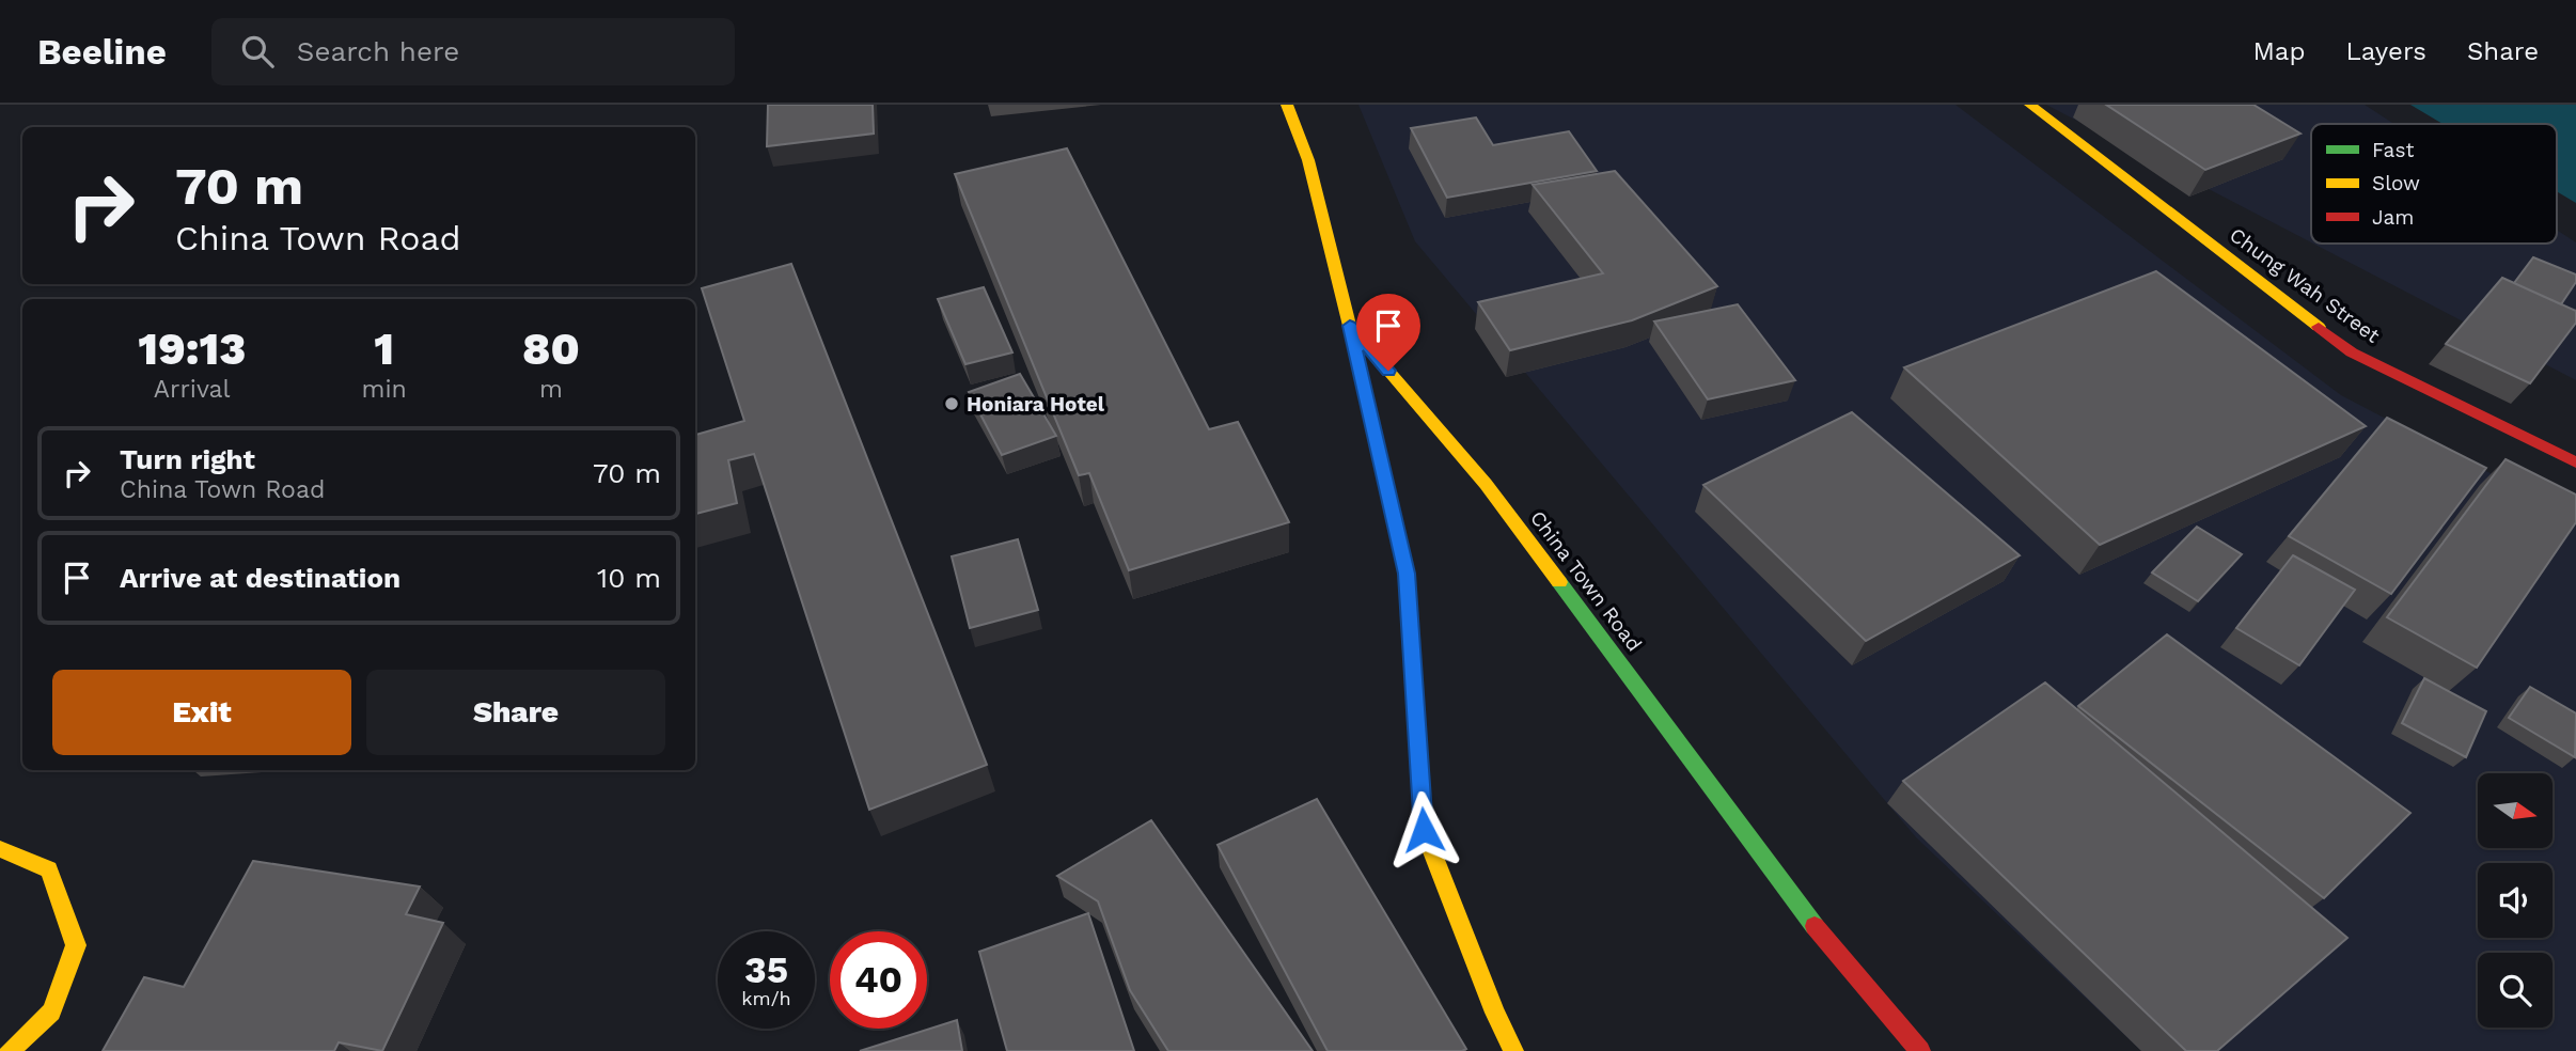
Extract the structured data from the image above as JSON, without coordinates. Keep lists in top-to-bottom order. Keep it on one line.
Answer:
{"streets":{"street":["Chung Wah Street","China Town Road"]},"places":["Honiara Hotel"],"legend":["Fast","Slow","Jam"],"north":"right","page":{"header":"Beeline","search":"Search here","nav":["Map","Layers","Share"],"turn":["70 m","China Town Road"],"eta":["19:13","Arrival","1","min","80","m"],"list":[{"name":"Turn right","note":"China Town Road","value":"70 m"},{"name":"Arrive at destination","value":"10 m"}],"buttons":["Exit","Share"],"speed":"35 km/h","limit":"40"}}
